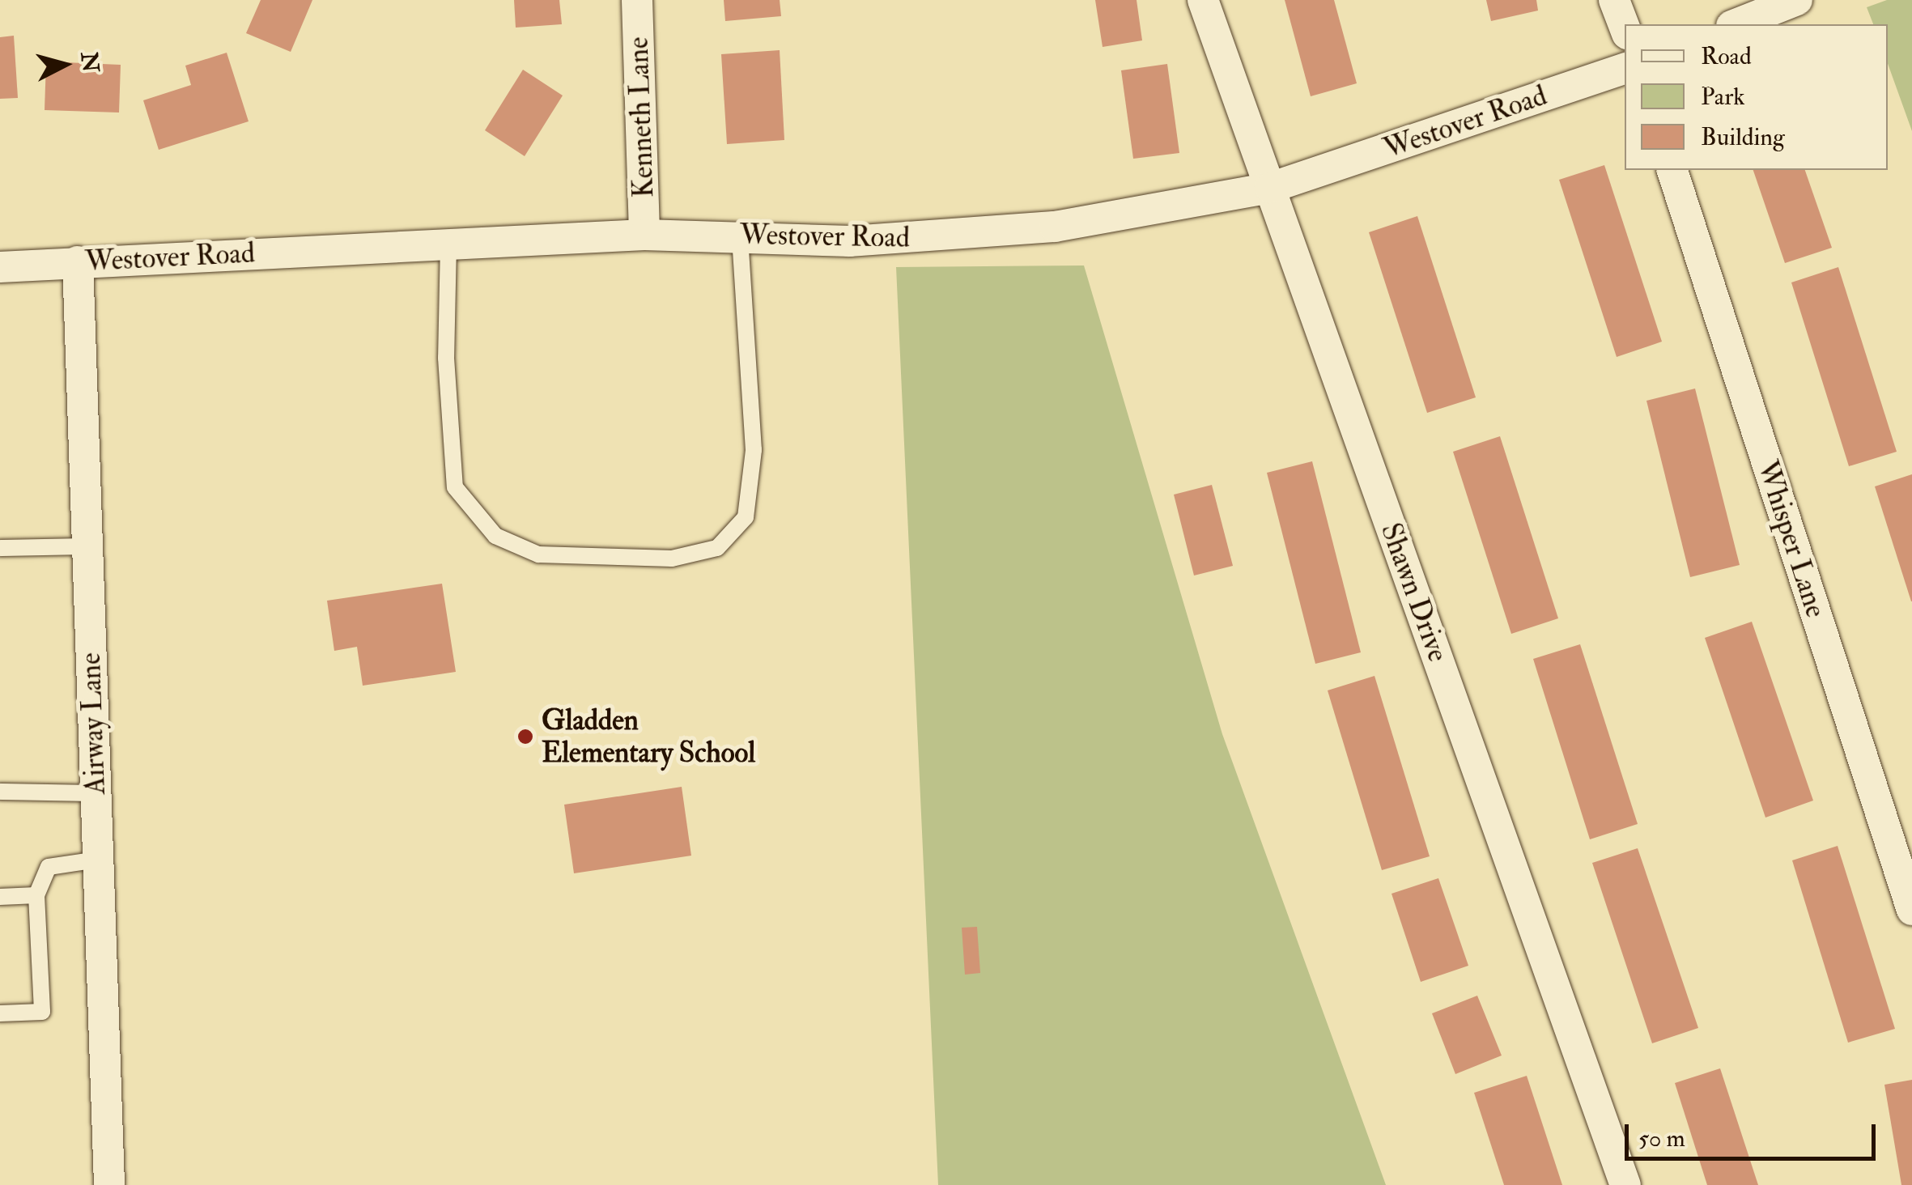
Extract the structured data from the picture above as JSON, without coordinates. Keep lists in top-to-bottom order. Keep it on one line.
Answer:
{"streets":{"street":["Kenneth Lane","Westover Road","Whisper Lane","Shawn Drive","Airway Lane"]},"crossings":[["Kenneth Lane","Westover Road"],["Westover Road","Shawn Drive"],["Westover Road","Airway Lane"]],"places":["Gladden Elementary School"],"legend":["Road","Park","Building"],"scale_bar":"50 m","north":"right"}
